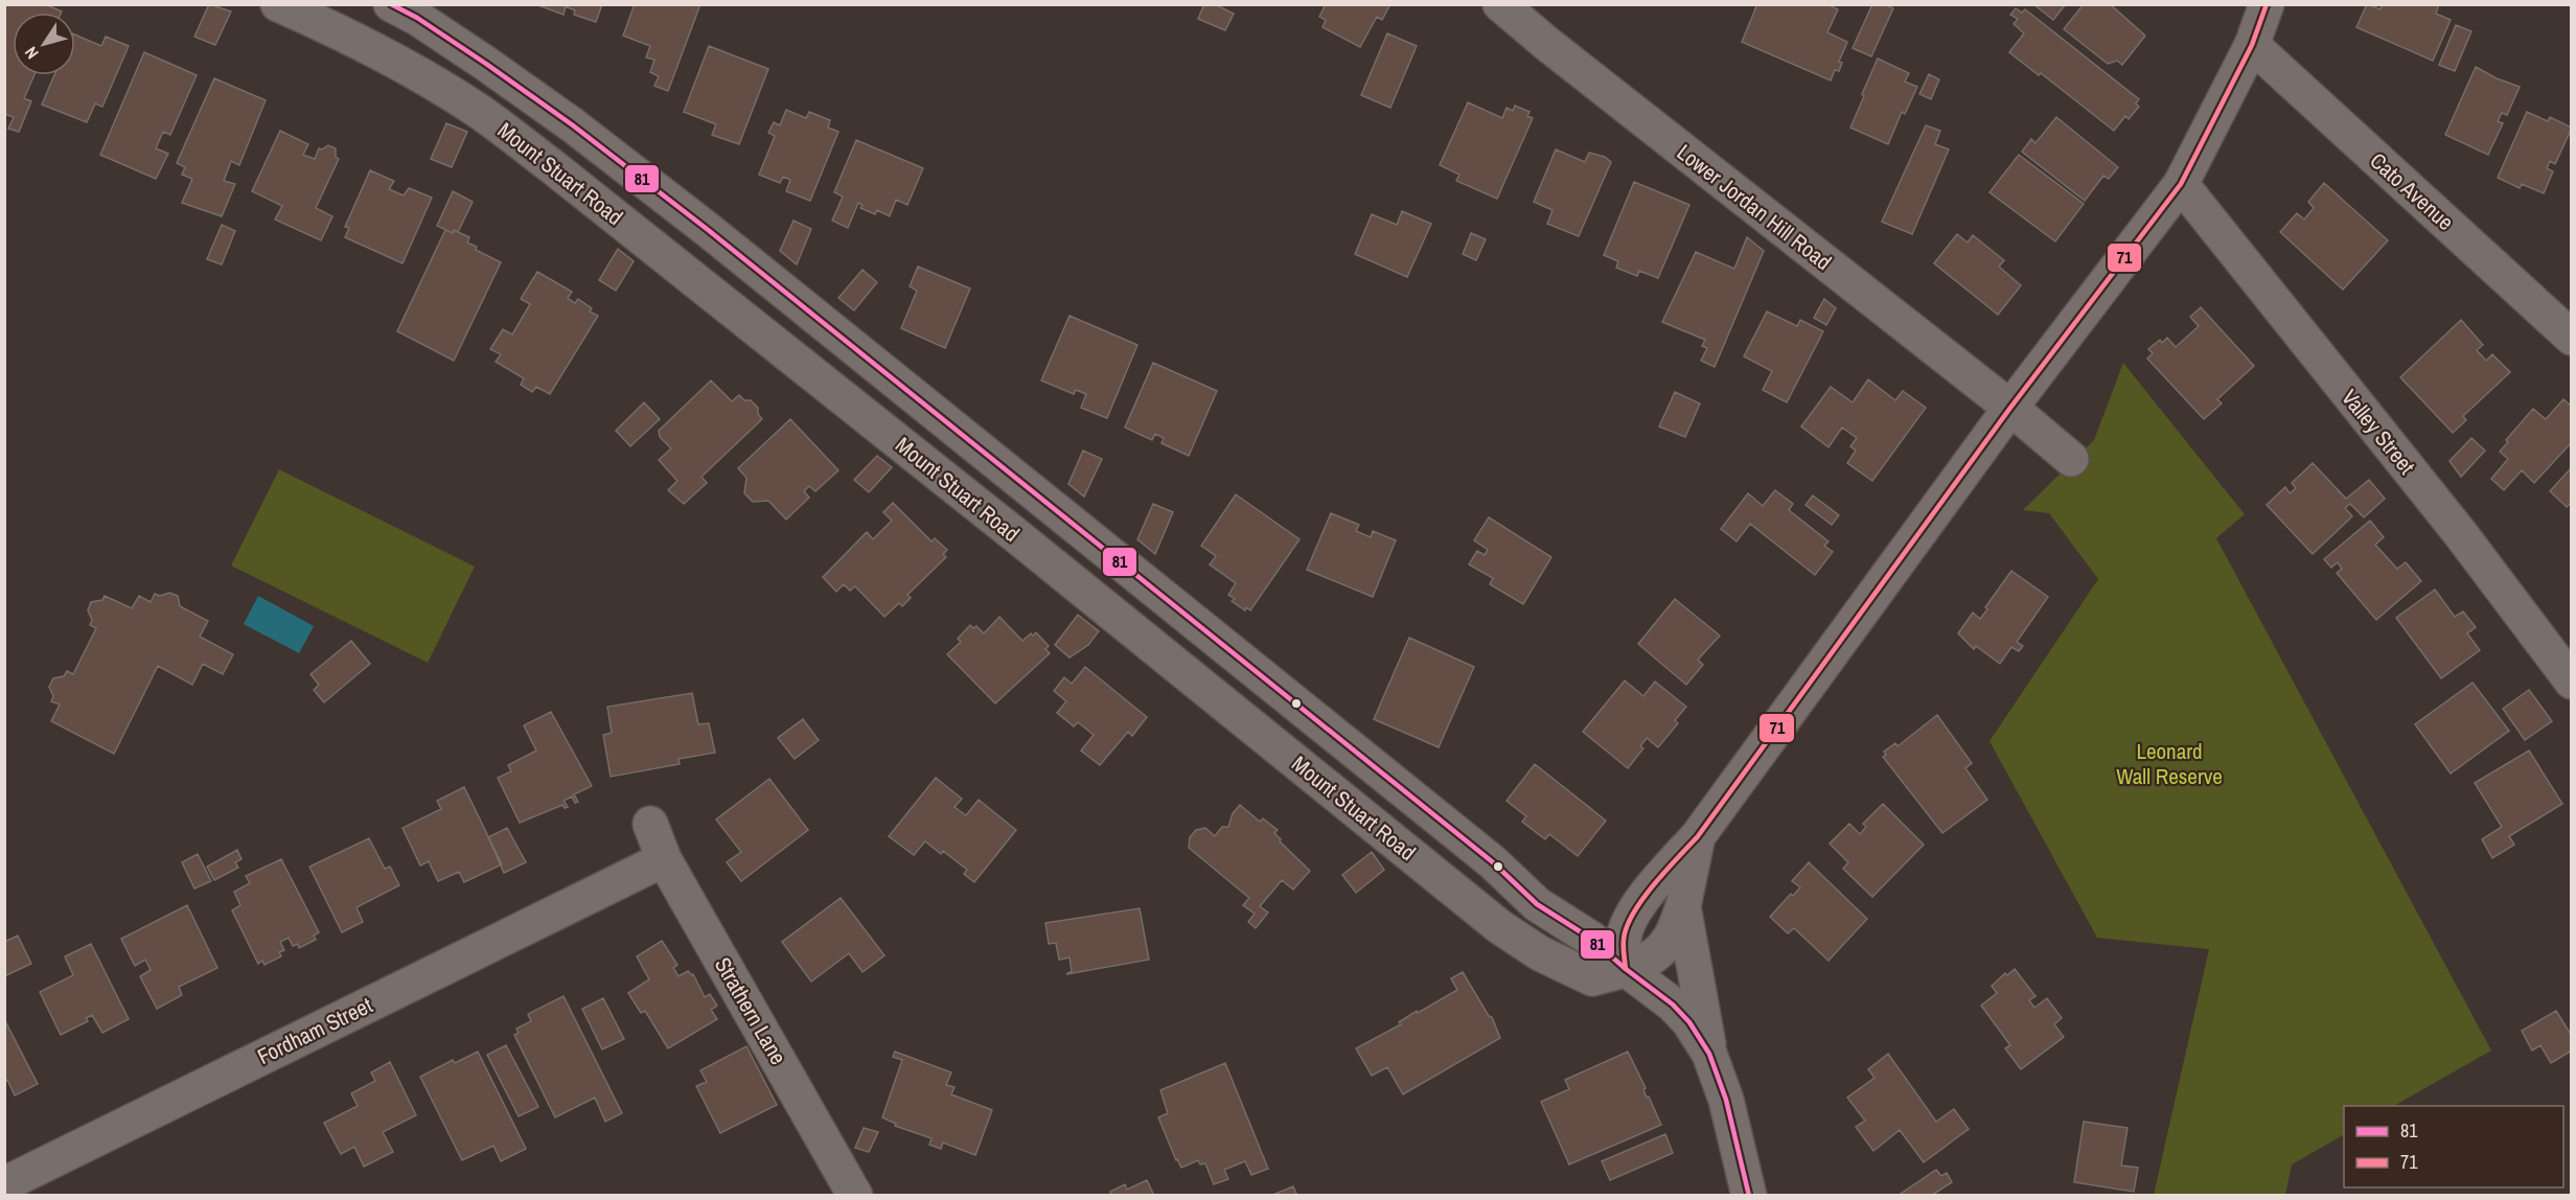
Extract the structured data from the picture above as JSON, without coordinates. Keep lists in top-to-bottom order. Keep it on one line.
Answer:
{"streets":{"street":["Mount Stuart Road","Cato Avenue","Lower Jordan Hill Road","Valley Street","Strathern Lane","Fordham Street"]},"crossings":[["Strathern Lane","Fordham Street"]],"parks":["Leonard Wall Reserve"],"lines":["transit line 81","transit line 71"],"legend":["81","71"],"north":"bottom left"}
